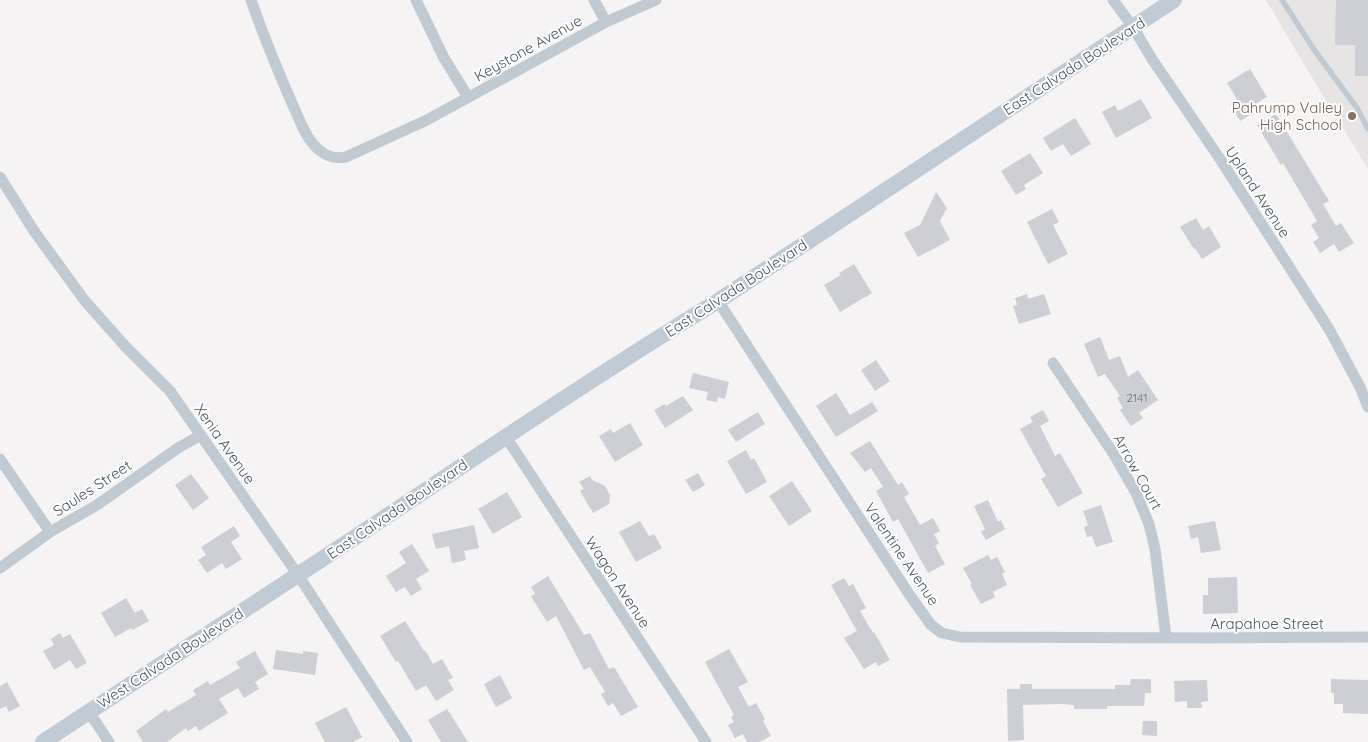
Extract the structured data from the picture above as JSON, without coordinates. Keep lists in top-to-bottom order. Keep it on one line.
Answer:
{"streets":{"main road":["East Calvada Boulevard","West Calvada Boulevard"],"street":["Keystone Avenue","Upland Avenue","Xenia Avenue","Arrow Court","Saules Street","Valentine Avenue","Wagon Avenue","Arapahoe Street"]},"crossings":[["East Calvada Boulevard","Upland Avenue"],["East Calvada Boulevard","Xenia Avenue"],["East Calvada Boulevard","Valentine Avenue"],["East Calvada Boulevard","Wagon Avenue"],["East Calvada Boulevard","West Calvada Boulevard"],["Xenia Avenue","Saules Street"],["Xenia Avenue","West Calvada Boulevard"],["Arrow Court","Valentine Avenue"],["Arrow Court","Arapahoe Street"],["Valentine Avenue","Arapahoe Street"]],"places":["Pahrump Valley High School"],"house_numbers":["2141"]}
